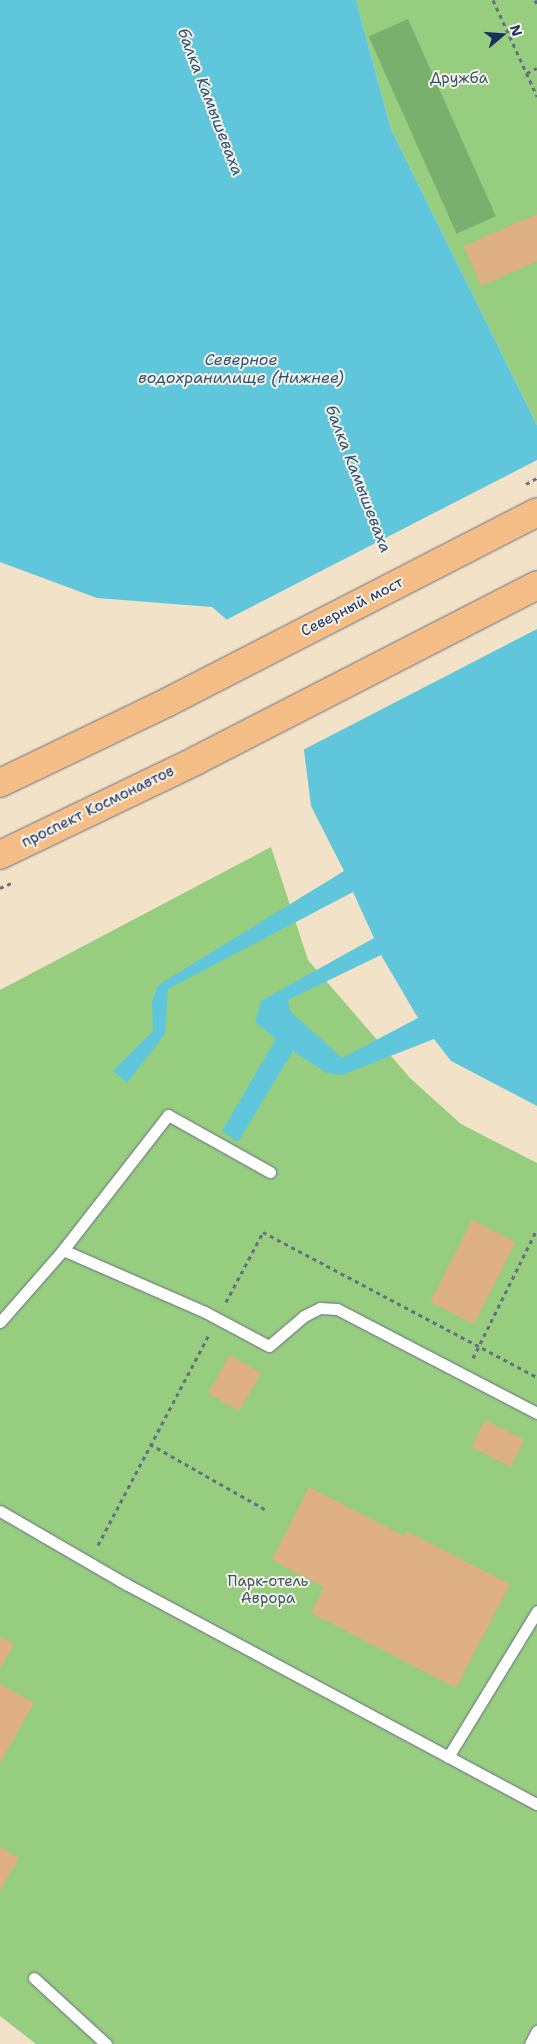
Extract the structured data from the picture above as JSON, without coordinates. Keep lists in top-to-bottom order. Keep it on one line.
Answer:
{"streets":{"main road":["Северный мост","проспект Космонавтов"]},"water":["балка Камышеваха","Северное водохранилище (Нижнее)"],"parks":["Дружба","Парк-отель Аврора"],"north":"right"}
